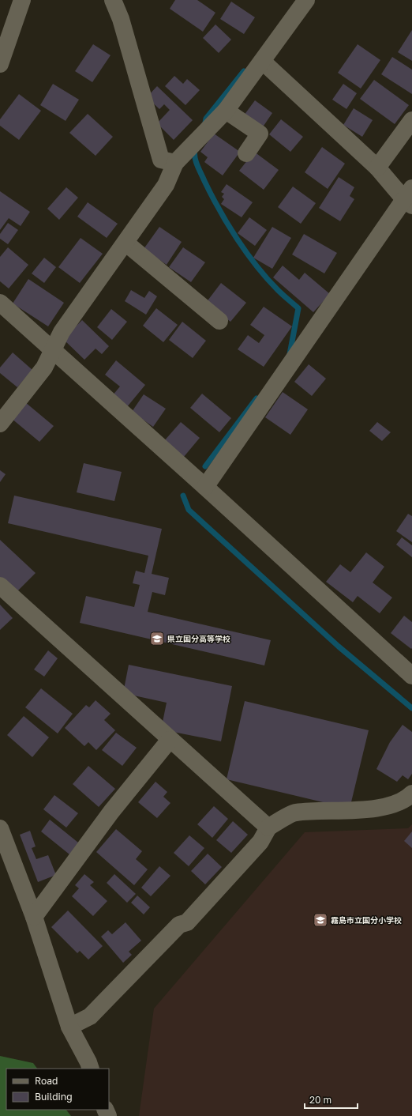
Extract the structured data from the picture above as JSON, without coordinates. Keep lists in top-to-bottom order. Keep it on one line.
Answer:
{"places":{"school or university":["県立国分高等学校","霧島市立国分小学校"]},"legend":["Road","Building"],"scale_bar":"20 m"}
